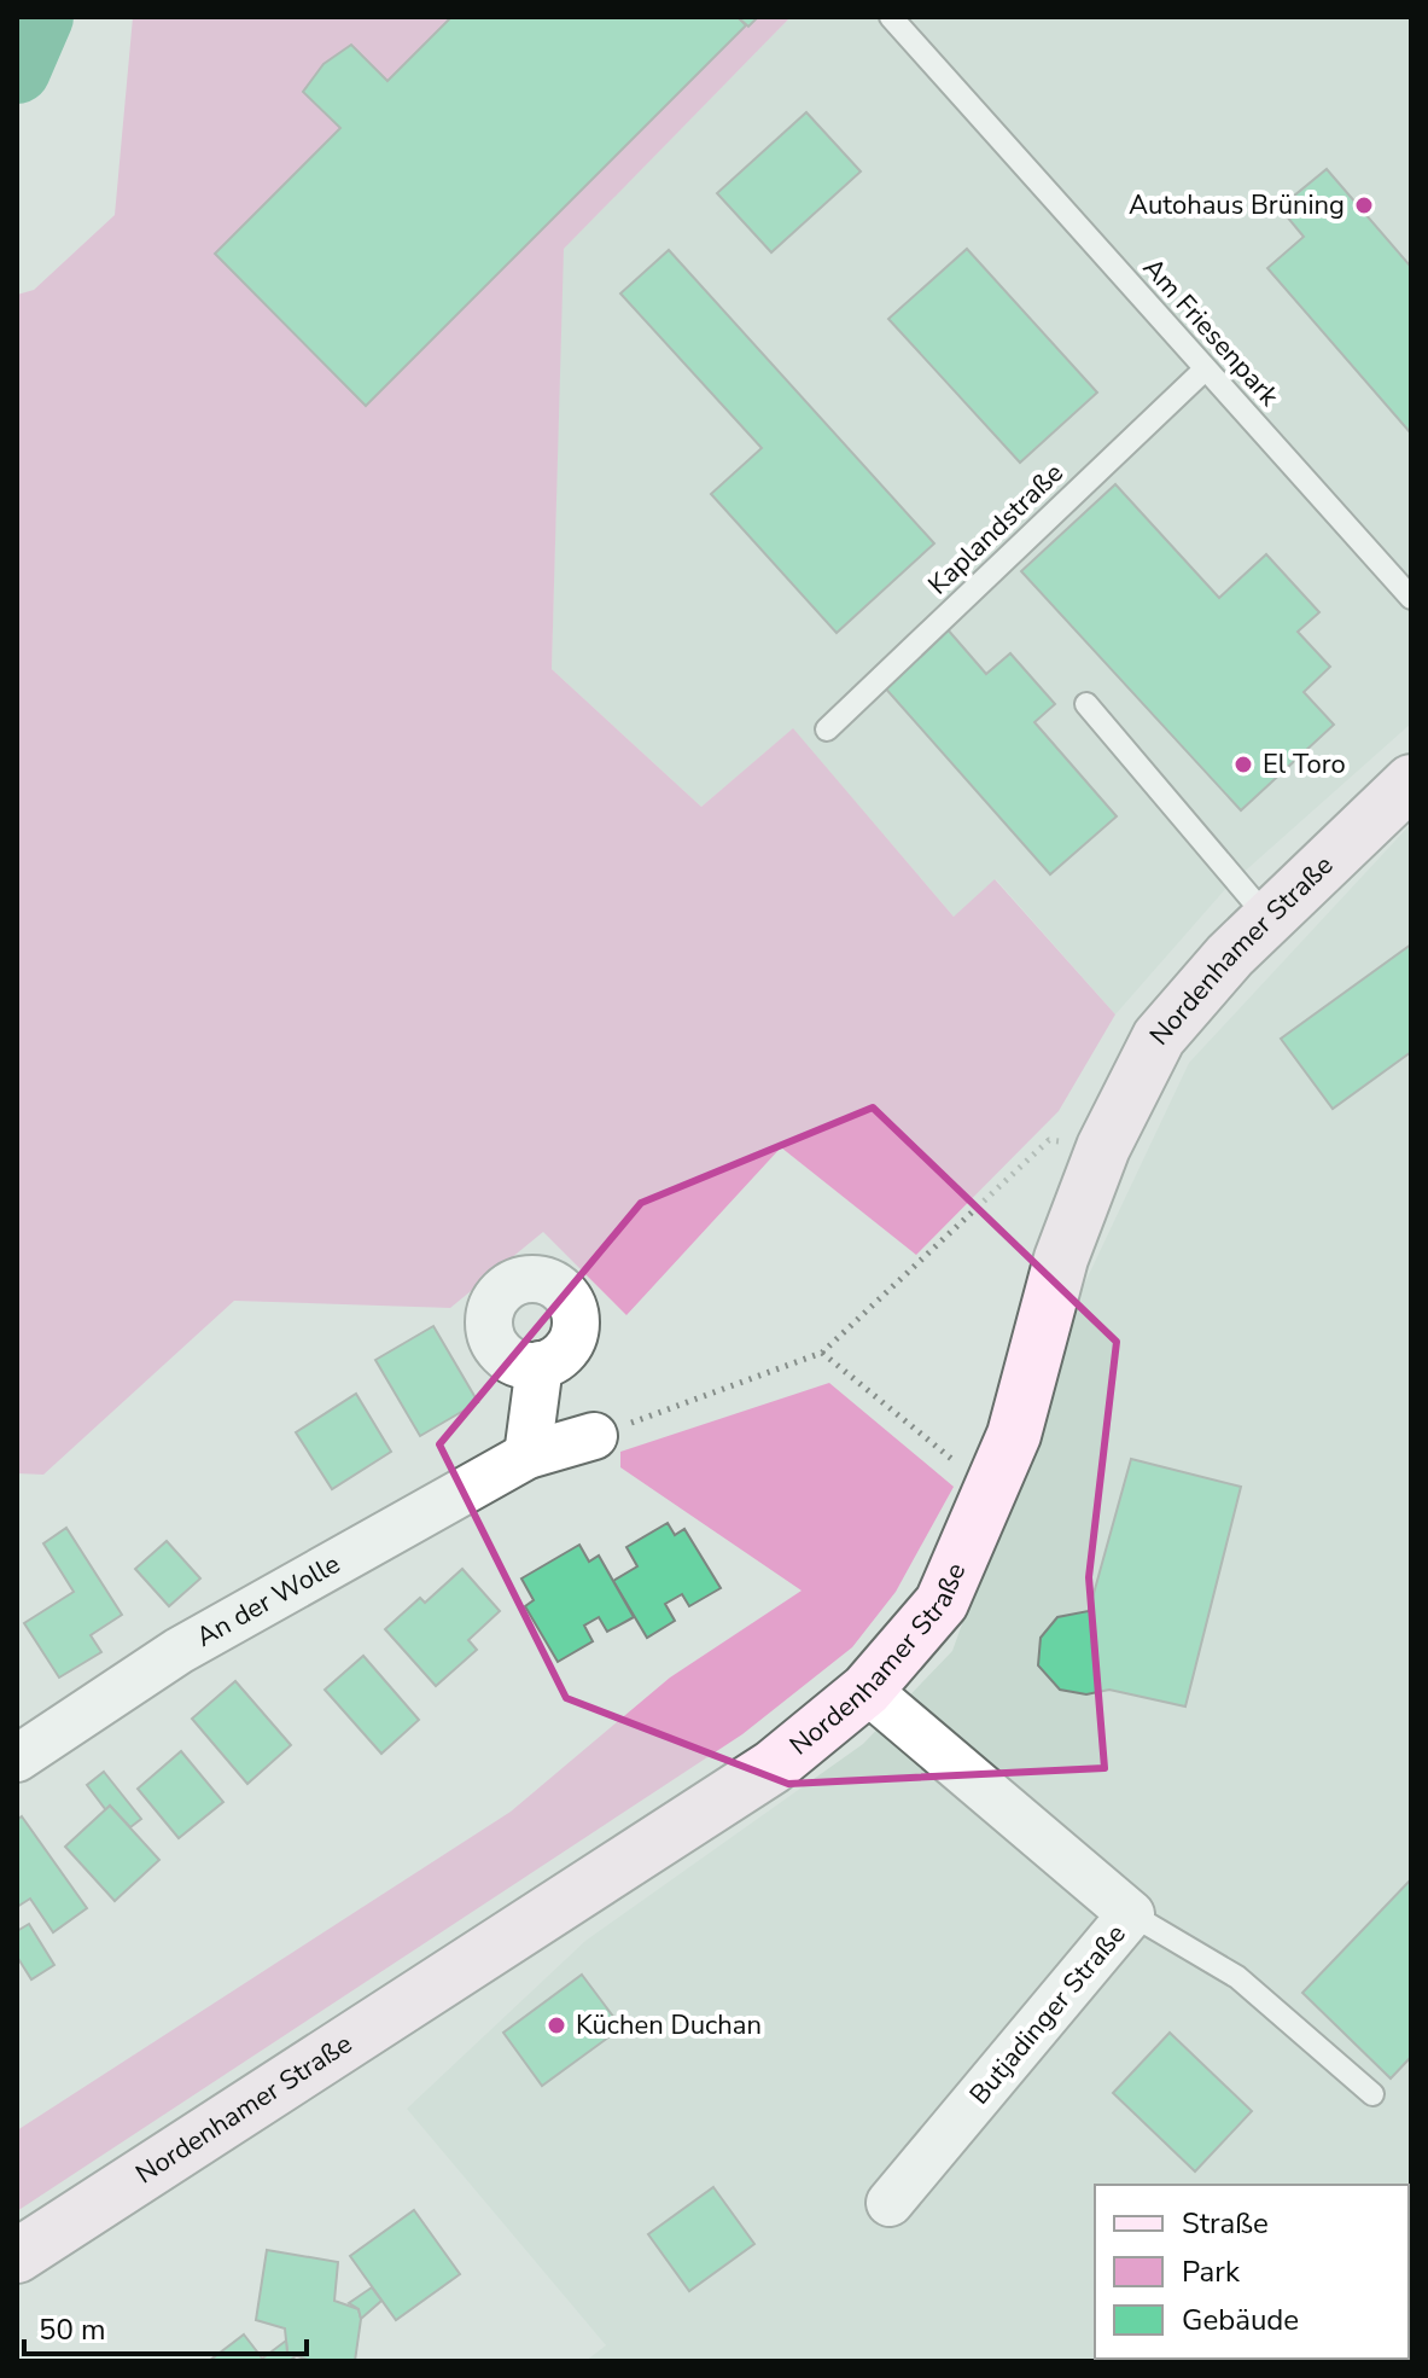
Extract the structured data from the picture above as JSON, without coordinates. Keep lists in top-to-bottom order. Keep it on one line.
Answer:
{"streets":{"street":["Nordenhamer Straße","An der Wolle","Butjadinger Straße"],"lane":["Am Friesenpark","Kaplandstraße"]},"crossings":[["Am Friesenpark","Kaplandstraße"],["Nordenhamer Straße","Butjadinger Straße"]],"places":["Autohaus Brüning","El Toro","Küchen Duchan"],"legend":["Straße","Park","Gebäude"],"scale_bar":"50 m"}
